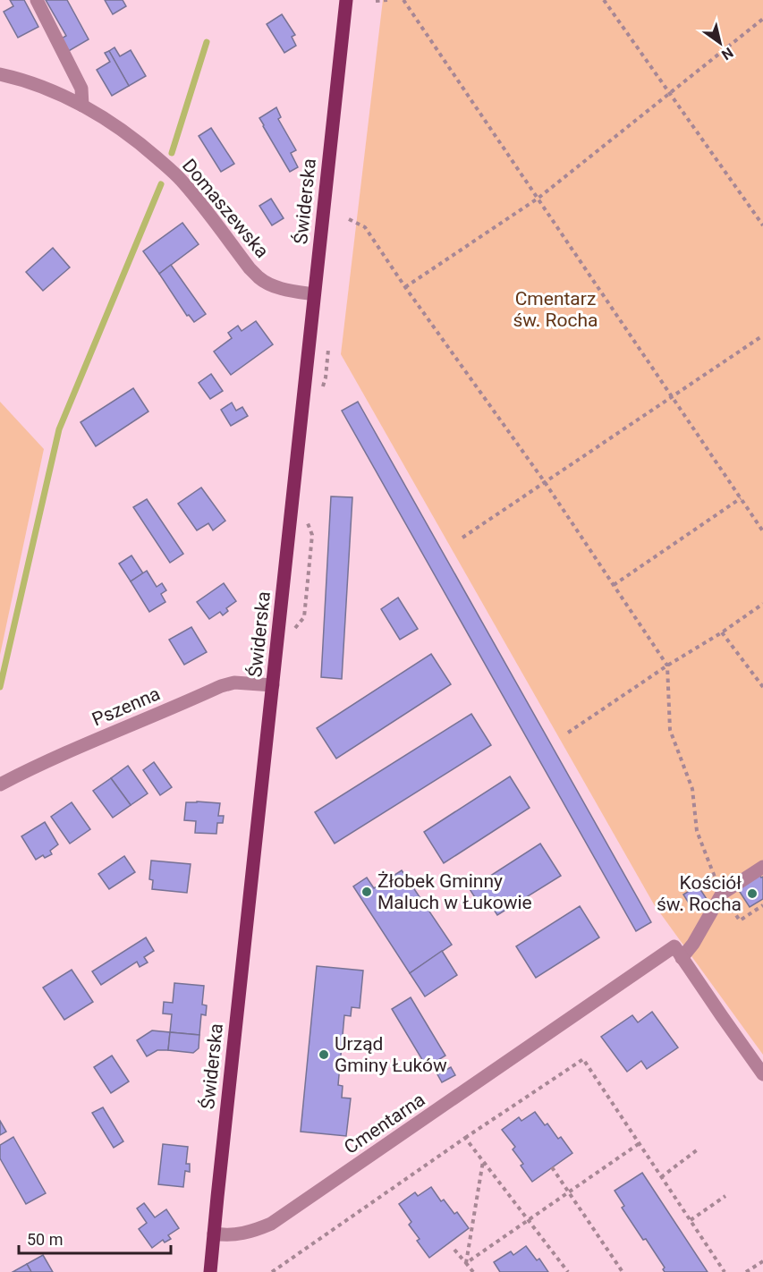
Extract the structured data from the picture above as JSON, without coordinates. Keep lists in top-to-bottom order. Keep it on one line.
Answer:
{"streets":{"main road":["Świderska"],"street":["Domaszewska","Pszenna","Cmentarna"]},"crossings":[["Świderska","Domaszewska"],["Świderska","Pszenna"],["Świderska","Cmentarna"]],"parks":["Cmentarz św. Rocha"],"places":["Żłobek Gminny Maluch w Łukowie","Kościół św. Rocha","Urząd Gminy Łuków"],"scale_bar":"50 m","north":"bottom right"}
